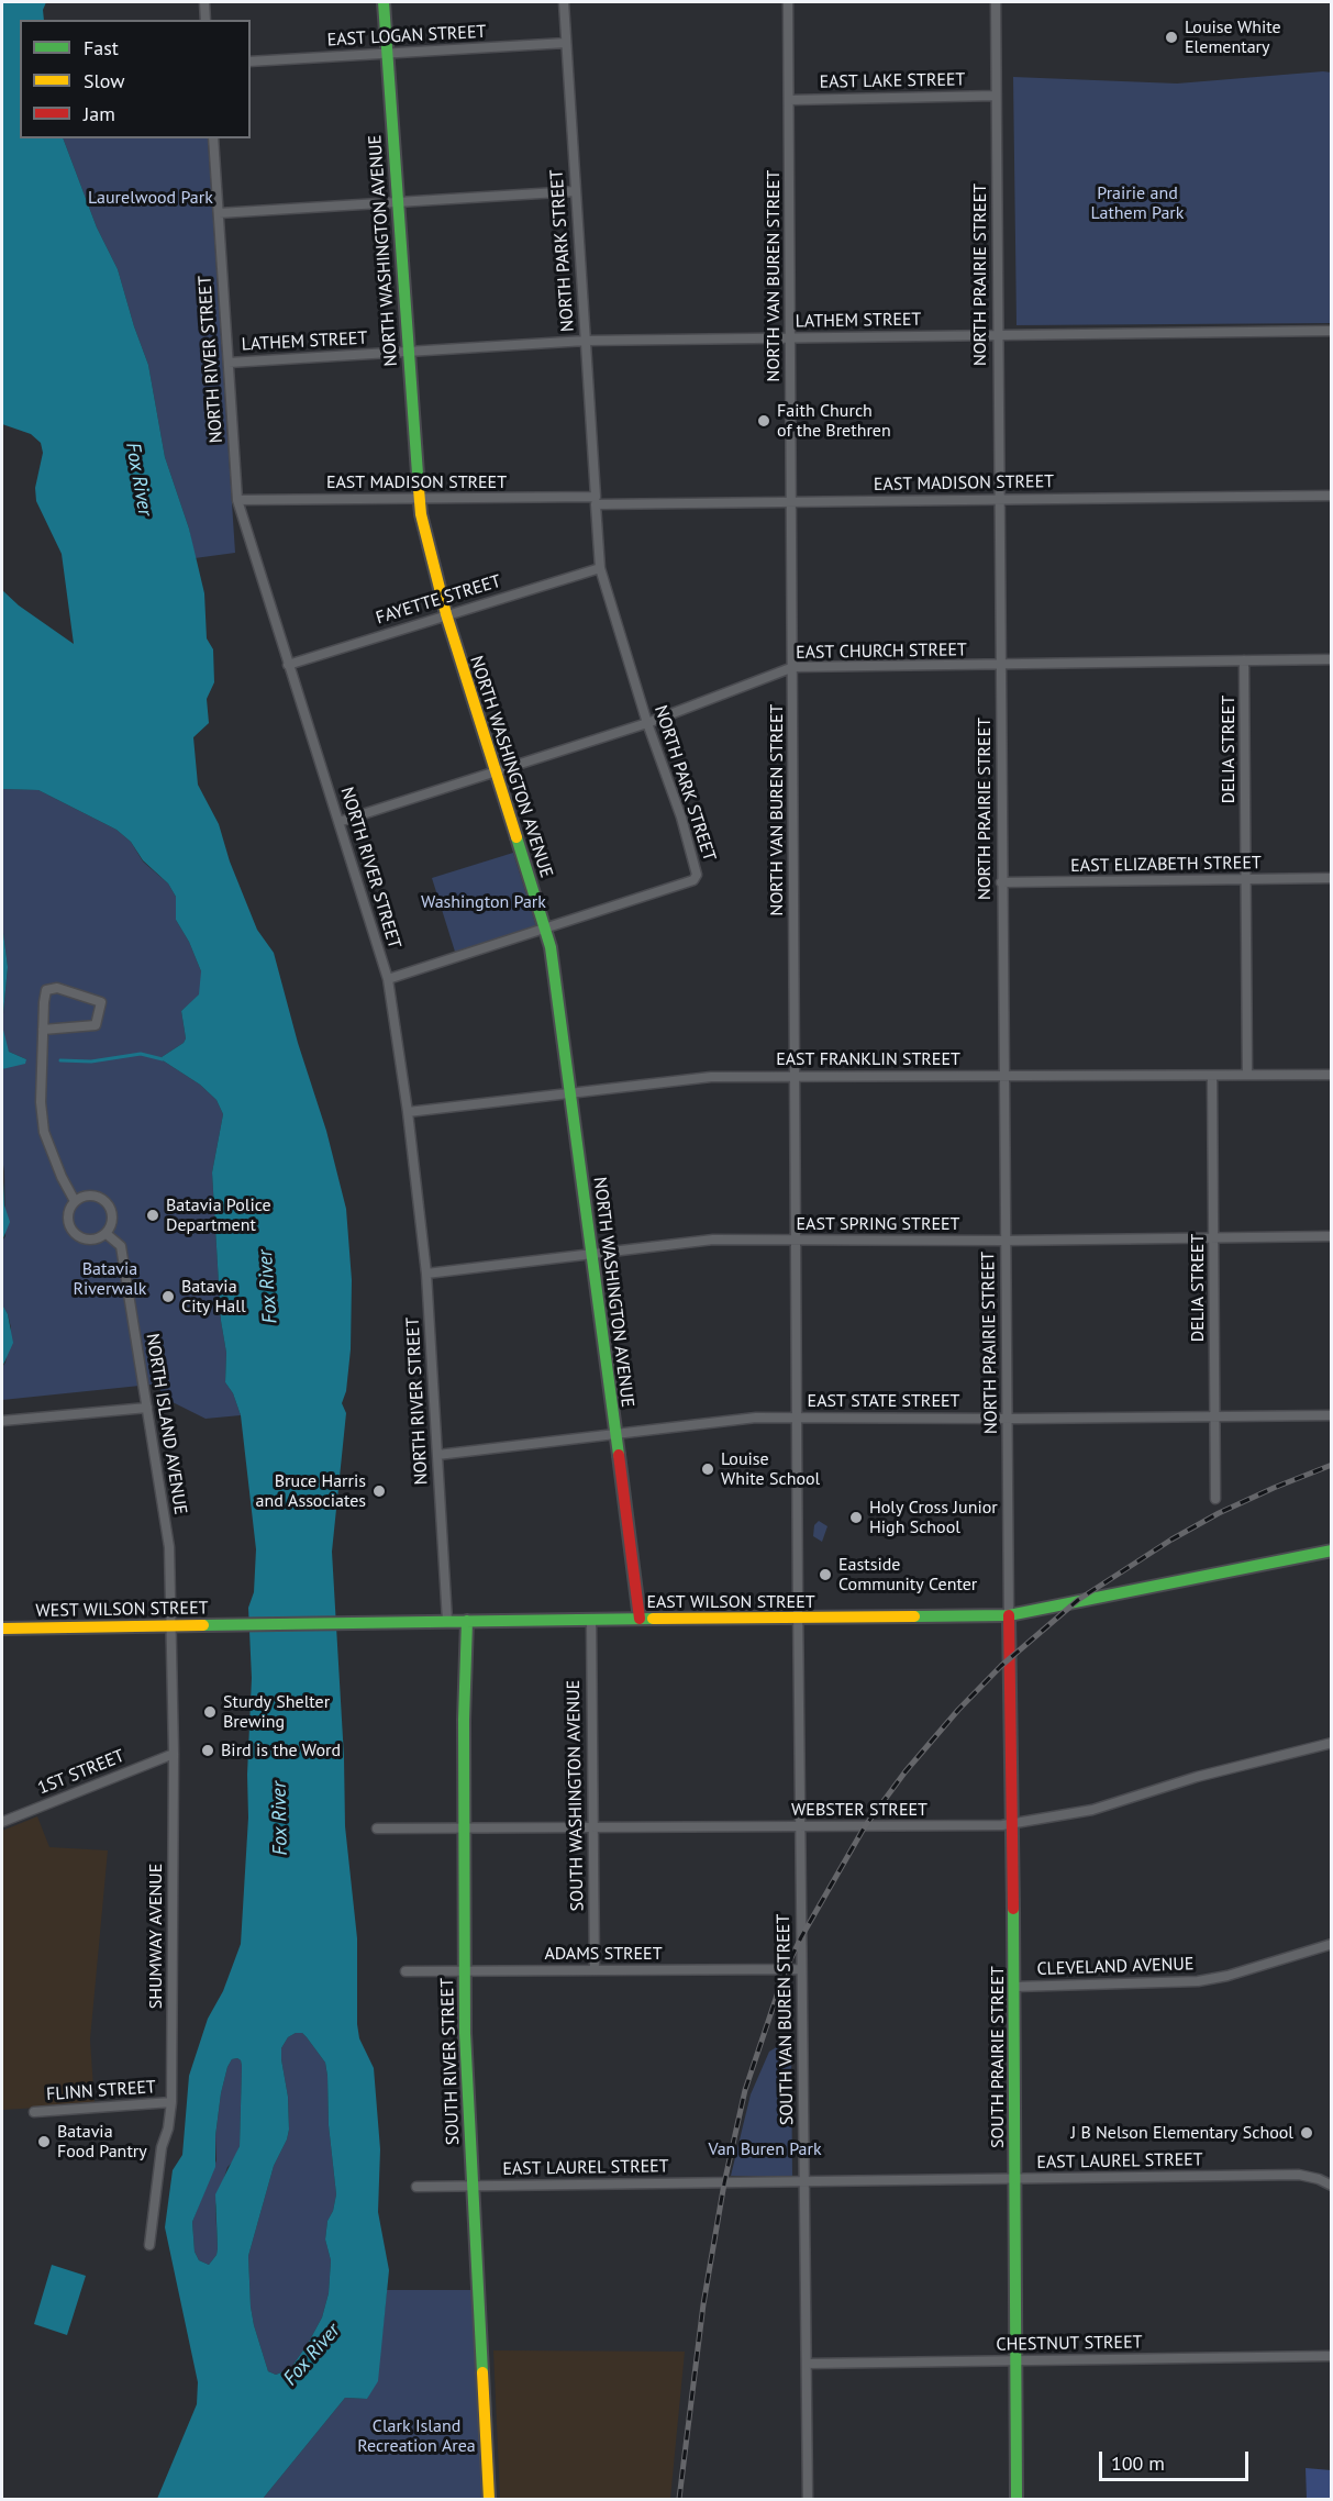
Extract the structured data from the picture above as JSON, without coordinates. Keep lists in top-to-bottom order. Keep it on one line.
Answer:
{"streets":{"main road":["NORTH WASHINGTON AVENUE","EAST WILSON STREET","WEST WILSON STREET","SOUTH PRAIRIE STREET","SOUTH RIVER STREET"],"street":["EAST LOGAN STREET","EAST LAKE STREET","NORTH PARK STREET","NORTH PRAIRIE STREET","NORTH VAN BUREN STREET","LATHEM STREET","NORTH RIVER STREET","EAST MADISON STREET","FAYETTE STREET","EAST CHURCH STREET","DELIA STREET","EAST ELIZABETH STREET","EAST FRANKLIN STREET","EAST SPRING STREET","EAST STATE STREET","NORTH ISLAND AVENUE","1ST STREET","SOUTH WASHINGTON AVENUE","WEBSTER STREET","SHUMWAY AVENUE","ADAMS STREET","CLEVELAND AVENUE","SOUTH VAN BUREN STREET","FLINN STREET","EAST LAUREL STREET","CHESTNUT STREET"]},"crossings":[["EAST LOGAN STREET","NORTH WASHINGTON AVENUE"],["EAST LOGAN STREET","NORTH PARK STREET"],["EAST LAKE STREET","NORTH PRAIRIE STREET"],["EAST LAKE STREET","NORTH VAN BUREN STREET"],["NORTH WASHINGTON AVENUE","NORTH PARK STREET"],["NORTH WASHINGTON AVENUE","LATHEM STREET"],["NORTH WASHINGTON AVENUE","EAST MADISON STREET"],["NORTH WASHINGTON AVENUE","FAYETTE STREET"],["NORTH WASHINGTON AVENUE","EAST CHURCH STREET"],["NORTH WASHINGTON AVENUE","EAST FRANKLIN STREET"],["NORTH WASHINGTON AVENUE","EAST SPRING STREET"],["NORTH WASHINGTON AVENUE","EAST STATE STREET"],["NORTH WASHINGTON AVENUE","EAST WILSON STREET"],["NORTH PARK STREET","LATHEM STREET"],["NORTH PARK STREET","EAST MADISON STREET"],["NORTH PARK STREET","FAYETTE STREET"],["NORTH PARK STREET","EAST CHURCH STREET"],["NORTH PRAIRIE STREET","LATHEM STREET"],["NORTH PRAIRIE STREET","EAST MADISON STREET"],["NORTH PRAIRIE STREET","EAST CHURCH STREET"],["NORTH PRAIRIE STREET","EAST ELIZABETH STREET"],["NORTH PRAIRIE STREET","EAST FRANKLIN STREET"],["NORTH PRAIRIE STREET","EAST SPRING STREET"],["NORTH PRAIRIE STREET","EAST STATE STREET"],["NORTH PRAIRIE STREET","EAST WILSON STREET"],["NORTH PRAIRIE STREET","SOUTH PRAIRIE STREET"],["NORTH VAN BUREN STREET","LATHEM STREET"],["NORTH VAN BUREN STREET","EAST MADISON STREET"],["NORTH VAN BUREN STREET","EAST CHURCH STREET"],["NORTH VAN BUREN STREET","EAST FRANKLIN STREET"],["NORTH VAN BUREN STREET","EAST SPRING STREET"],["NORTH VAN BUREN STREET","EAST STATE STREET"],["NORTH VAN BUREN STREET","EAST WILSON STREET"],["NORTH VAN BUREN STREET","SOUTH VAN BUREN STREET"],["LATHEM STREET","NORTH RIVER STREET"],["NORTH RIVER STREET","EAST MADISON STREET"],["NORTH RIVER STREET","FAYETTE STREET"],["NORTH RIVER STREET","EAST CHURCH STREET"],["NORTH RIVER STREET","EAST FRANKLIN STREET"],["NORTH RIVER STREET","EAST SPRING STREET"],["NORTH RIVER STREET","EAST STATE STREET"],["NORTH RIVER STREET","EAST WILSON STREET"],["EAST CHURCH STREET","DELIA STREET"],["DELIA STREET","EAST ELIZABETH STREET"],["DELIA STREET","EAST FRANKLIN STREET"],["DELIA STREET","EAST SPRING STREET"],["DELIA STREET","EAST STATE STREET"],["NORTH ISLAND AVENUE","WEST WILSON STREET"],["NORTH ISLAND AVENUE","SHUMWAY AVENUE"],["EAST WILSON STREET","WEST WILSON STREET"],["EAST WILSON STREET","SOUTH WASHINGTON AVENUE"],["EAST WILSON STREET","SOUTH VAN BUREN STREET"],["EAST WILSON STREET","SOUTH PRAIRIE STREET"],["EAST WILSON STREET","SOUTH RIVER STREET"],["WEST WILSON STREET","SHUMWAY AVENUE"],["1ST STREET","SHUMWAY AVENUE"],["SOUTH WASHINGTON AVENUE","WEBSTER STREET"],["SOUTH WASHINGTON AVENUE","ADAMS STREET"],["WEBSTER STREET","SOUTH VAN BUREN STREET"],["WEBSTER STREET","SOUTH PRAIRIE STREET"],["WEBSTER STREET","SOUTH RIVER STREET"],["SHUMWAY AVENUE","FLINN STREET"],["ADAMS STREET","SOUTH VAN BUREN STREET"],["ADAMS STREET","SOUTH RIVER STREET"],["CLEVELAND AVENUE","SOUTH PRAIRIE STREET"],["SOUTH VAN BUREN STREET","EAST LAUREL STREET"],["SOUTH VAN BUREN STREET","CHESTNUT STREET"],["SOUTH PRAIRIE STREET","EAST LAUREL STREET"],["SOUTH PRAIRIE STREET","CHESTNUT STREET"],["SOUTH RIVER STREET","EAST LAUREL STREET"]],"water":["Fox River"],"parks":["Prairie and Lathem Park","Laurelwood Park","Washington Park","Batavia Riverwalk","Van Buren Park","Clark Island Recreation Area"],"places":["Louise White Elementary","Faith Church of the Brethren","Batavia Police Department","Batavia City Hall","Louise White School","Bruce Harris and Associates","Holy Cross Junior High School","Eastside Community Center","Sturdy Shelter Brewing","Bird is the Word","J B Nelson Elementary School","Batavia Food Pantry"],"legend":["Fast","Slow","Jam"],"scale_bar":"100 m"}
